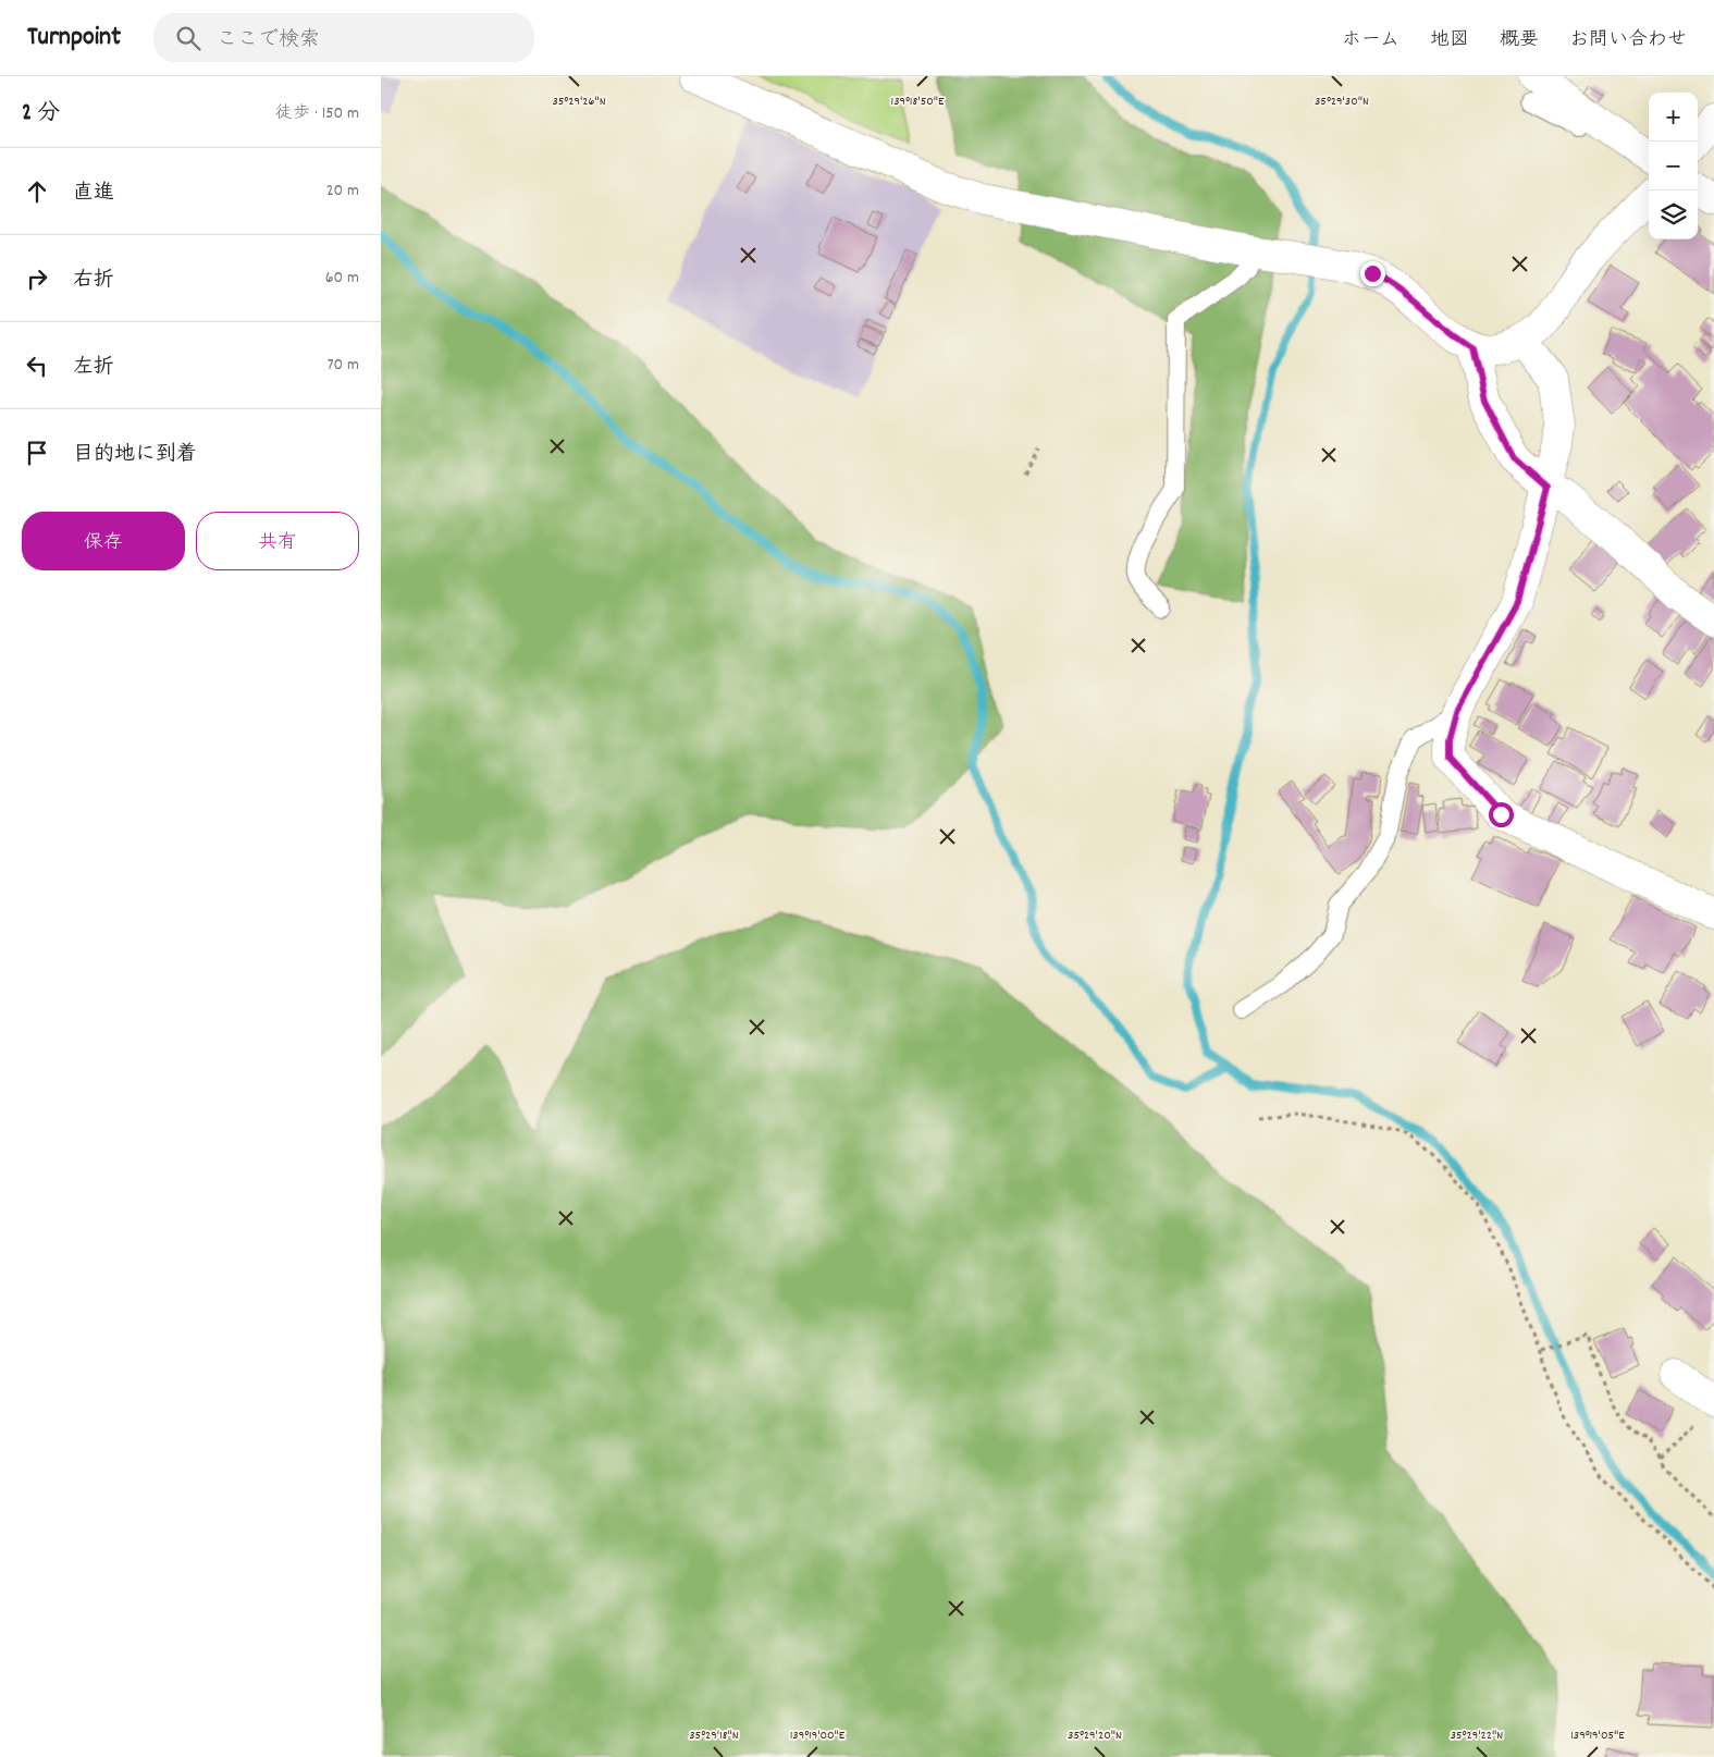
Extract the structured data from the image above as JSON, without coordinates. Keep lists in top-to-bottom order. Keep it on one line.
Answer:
{"page":{"header":"Turnpoint","search":"ここで検索","nav":["ホーム","地図","概要","お問い合わせ"],"heading":["2 分","徒歩 · 150 m"],"map_buttons":["+","−"],"list":[["直進","20 m"],["右折","60 m"],["左折","70 m"],"目的地に到着"],"buttons":["保存","共有"]},"coordinates":["35°29'26\"N","139°18'50\"E","35°29'30\"N","35°29'18\"N","139°19'00\"E","35°29'20\"N","35°29'22\"N","139°19'05\"E"]}
